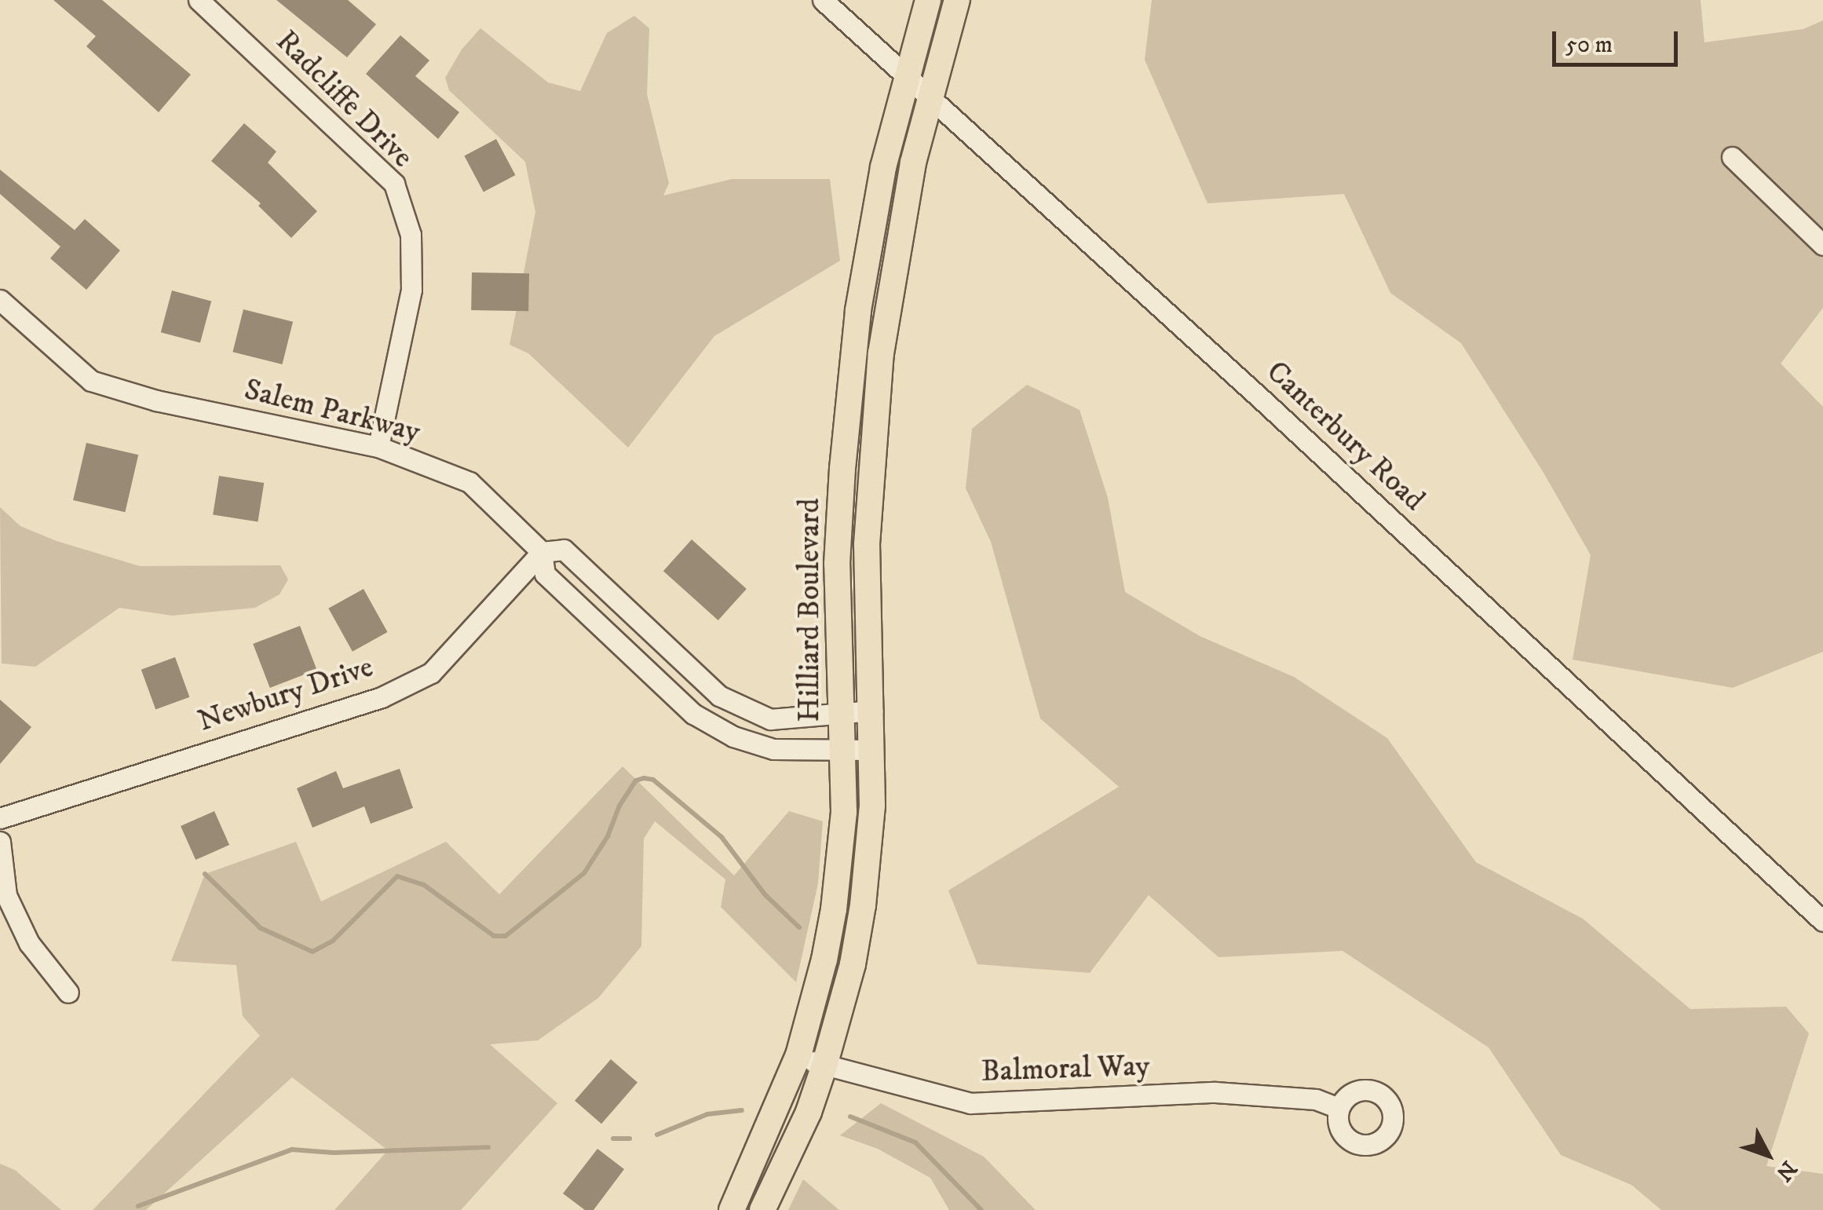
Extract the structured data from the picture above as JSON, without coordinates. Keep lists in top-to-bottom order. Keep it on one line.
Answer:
{"streets":{"main road":["Hilliard Boulevard"],"street":["Radcliffe Drive","Salem Parkway","Canterbury Road","Newbury Drive","Balmoral Way"]},"crossings":[["Radcliffe Drive","Salem Parkway"],["Salem Parkway","Hilliard Boulevard"],["Salem Parkway","Newbury Drive"],["Canterbury Road","Hilliard Boulevard"],["Hilliard Boulevard","Balmoral Way"]],"scale_bar":"50 m","north":"bottom right"}
